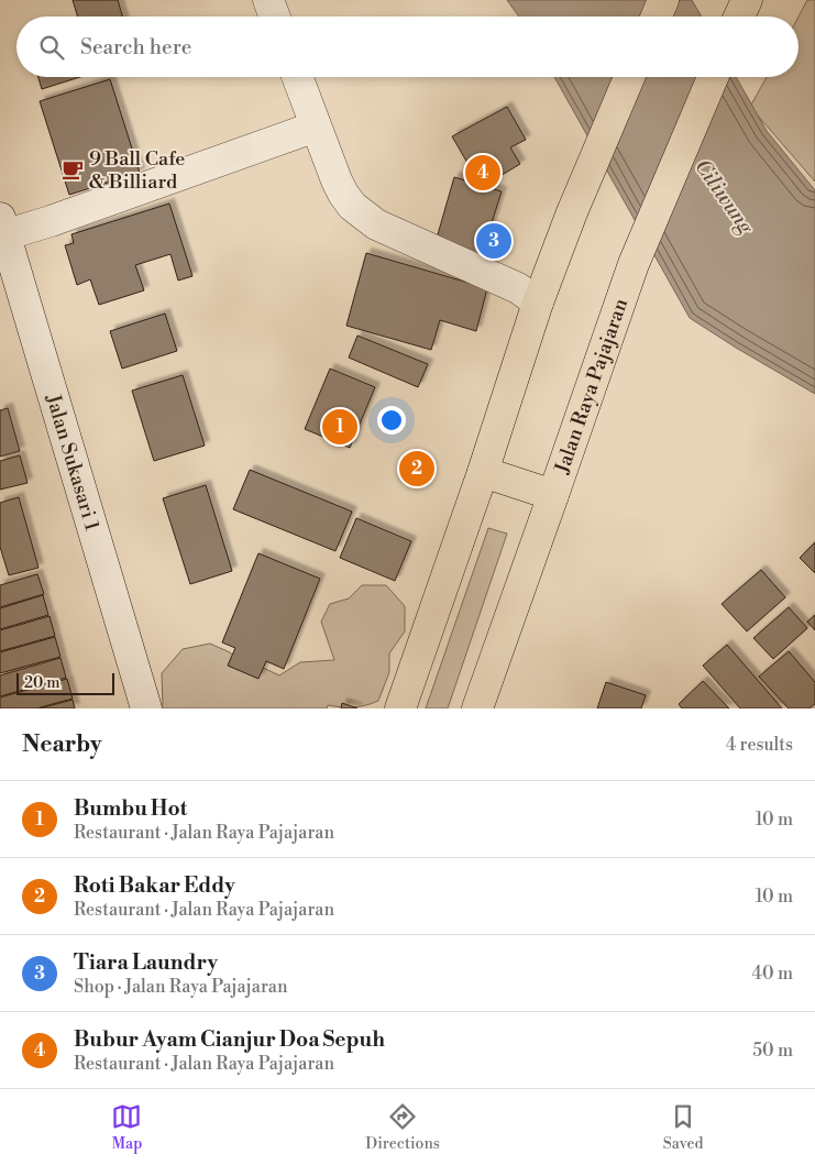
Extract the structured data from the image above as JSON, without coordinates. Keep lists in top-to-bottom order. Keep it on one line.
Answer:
{"streets":{"highway":["Jalan Raya Pajajaran"],"street":["Jalan Sukasari 1"]},"water":["Ciliwung"],"places":{"cafe":["9 Ball Cafe & Billiard"]},"scale_bar":"20 m","page":{"search":"Search here","pins":["4","3","1","2"],"scale":"20 m","heading":["Nearby","4 results"],"list":[{"mark":"1","name":"Bumbu Hot","note":"Restaurant · Jalan Raya Pajajaran","value":"10 m"},{"mark":"2","name":"Roti Bakar Eddy","note":"Restaurant · Jalan Raya Pajajaran","value":"10 m"},{"mark":"3","name":"Tiara Laundry","note":"Shop · Jalan Raya Pajajaran","value":"40 m"},{"mark":"4","name":"Bubur Ayam Cianjur Doa Sepuh","note":"Restaurant · Jalan Raya Pajajaran","value":"50 m"}],"nav":["Map","Directions","Saved"]}}
